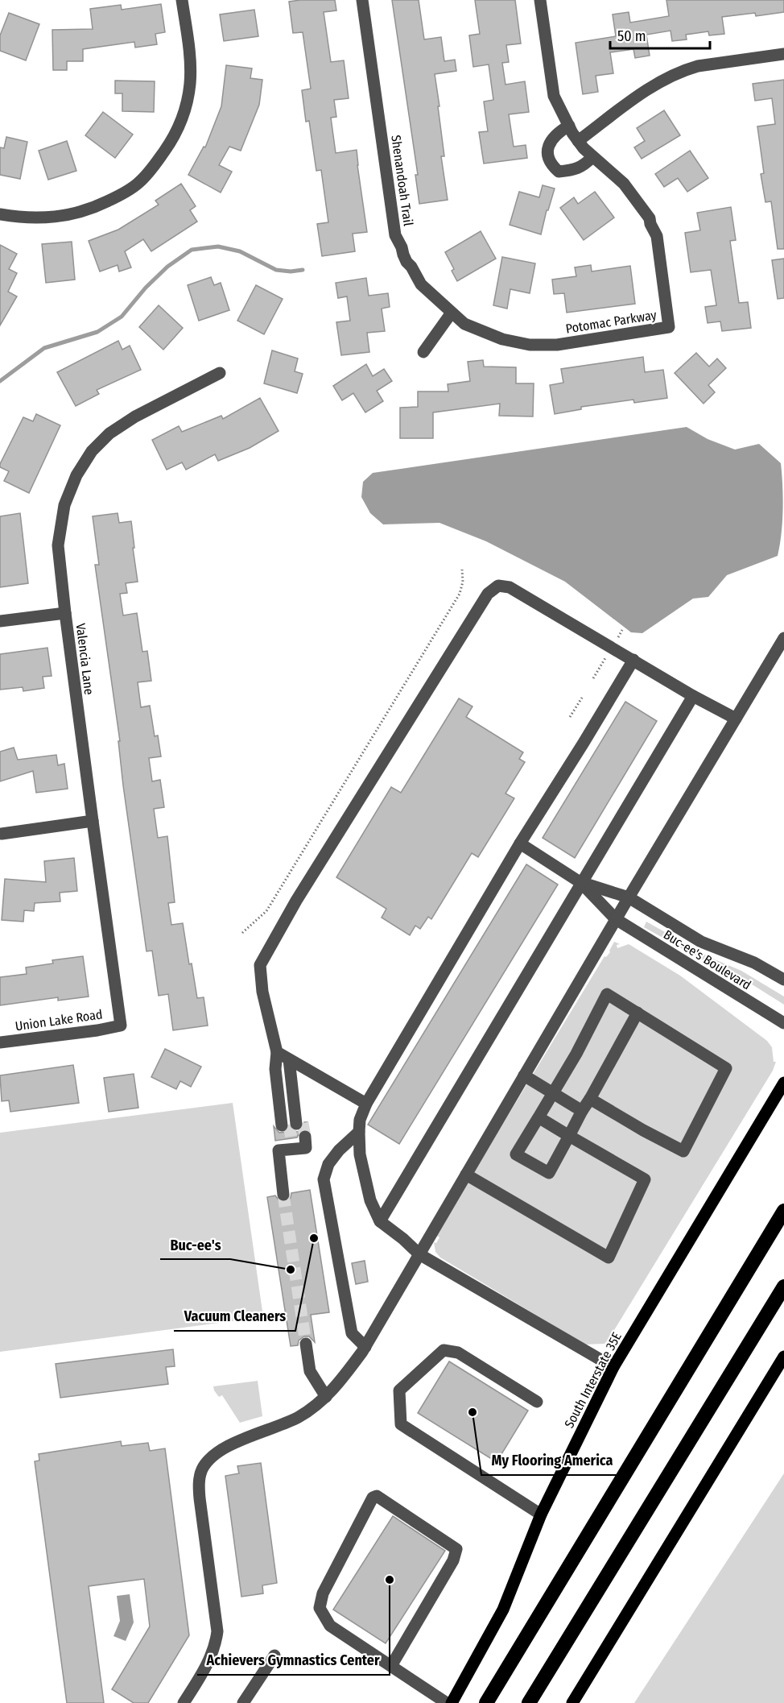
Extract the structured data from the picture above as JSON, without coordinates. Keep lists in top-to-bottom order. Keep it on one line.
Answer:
{"streets":{"main road":["South Interstate 35E"],"street":["Shenandoah Trail","Potomac Parkway","Valencia Lane","Buc-ee's Boulevard","Union Lake Road"]},"crossings":[["Shenandoah Trail","Potomac Parkway"],["Valencia Lane","Union Lake Road"]],"places":["Vacuum Cleaners","Buc-ee's","My Flooring America","Achievers Gymnastics Center"],"scale_bar":"50 m"}
